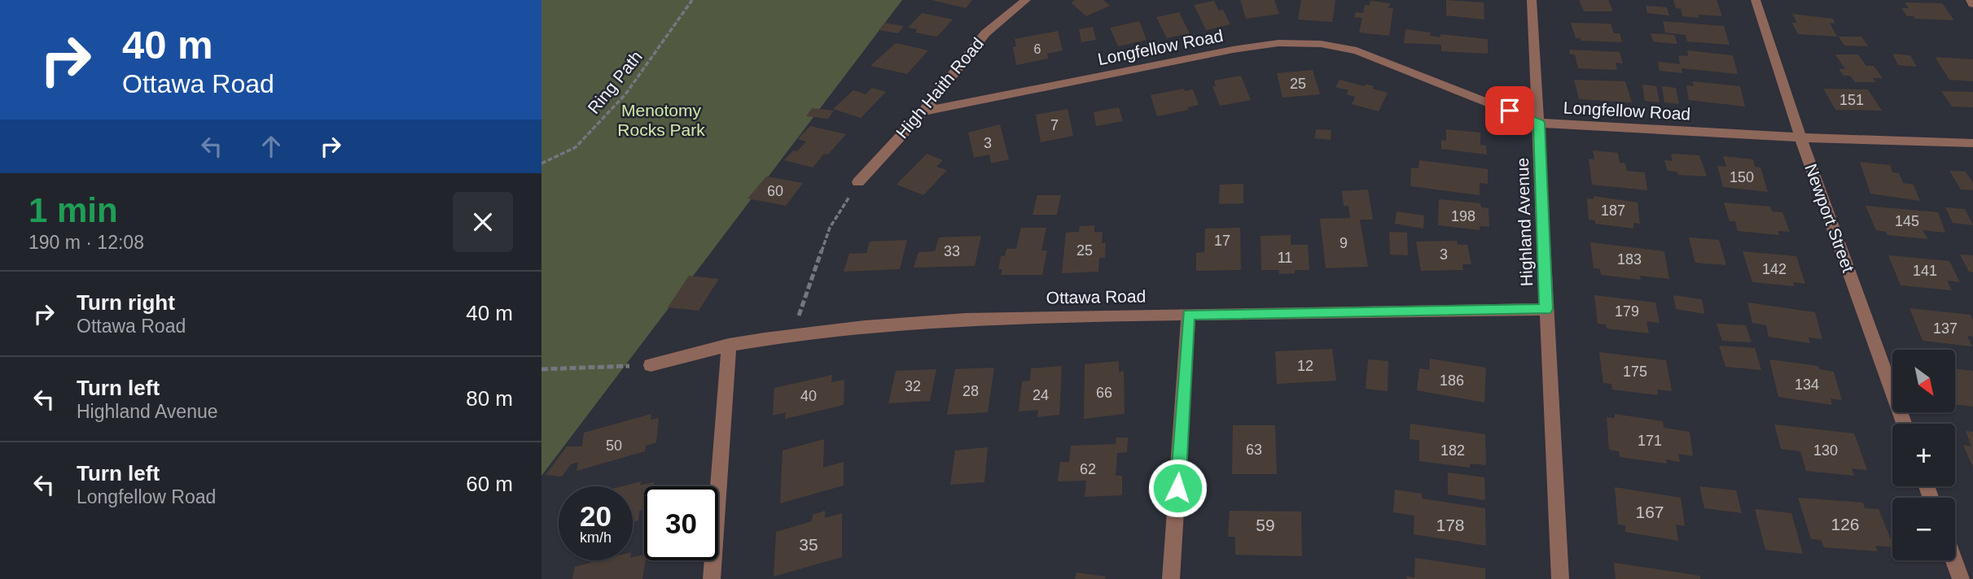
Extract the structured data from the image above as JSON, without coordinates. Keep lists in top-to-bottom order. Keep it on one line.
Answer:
{"streets":{"street":["Longfellow Road","High Haith Road","Newport Street","Highland Avenue","Ottawa Road"],"path":["Ring Path"]},"crossings":[["Longfellow Road","High Haith Road"],["Longfellow Road","Newport Street"],["Longfellow Road","Highland Avenue"],["Highland Avenue","Ottawa Road"]],"parks":["Menotomy Rocks Park"],"house_numbers":["6","25","151","7","3","150","60","187","198","145","17","9","25","33","3","11","183","142","141","179","137","12","175","186","134","32","28","66","24","40","171","50","63","182","130","62","167","126","59","178","35"],"north":"bottom right","page":{"turn":["40 m","Ottawa Road"],"heading":["1 min","190 m · 12:08"],"list":[{"name":"Turn right","note":"Ottawa Road","value":"40 m"},{"name":"Turn left","note":"Highland Avenue","value":"80 m"},{"name":"Turn left","note":"Longfellow Road","value":"60 m"}],"map_buttons":["+","−"],"speed":"20 km/h","limit":"30"}}
